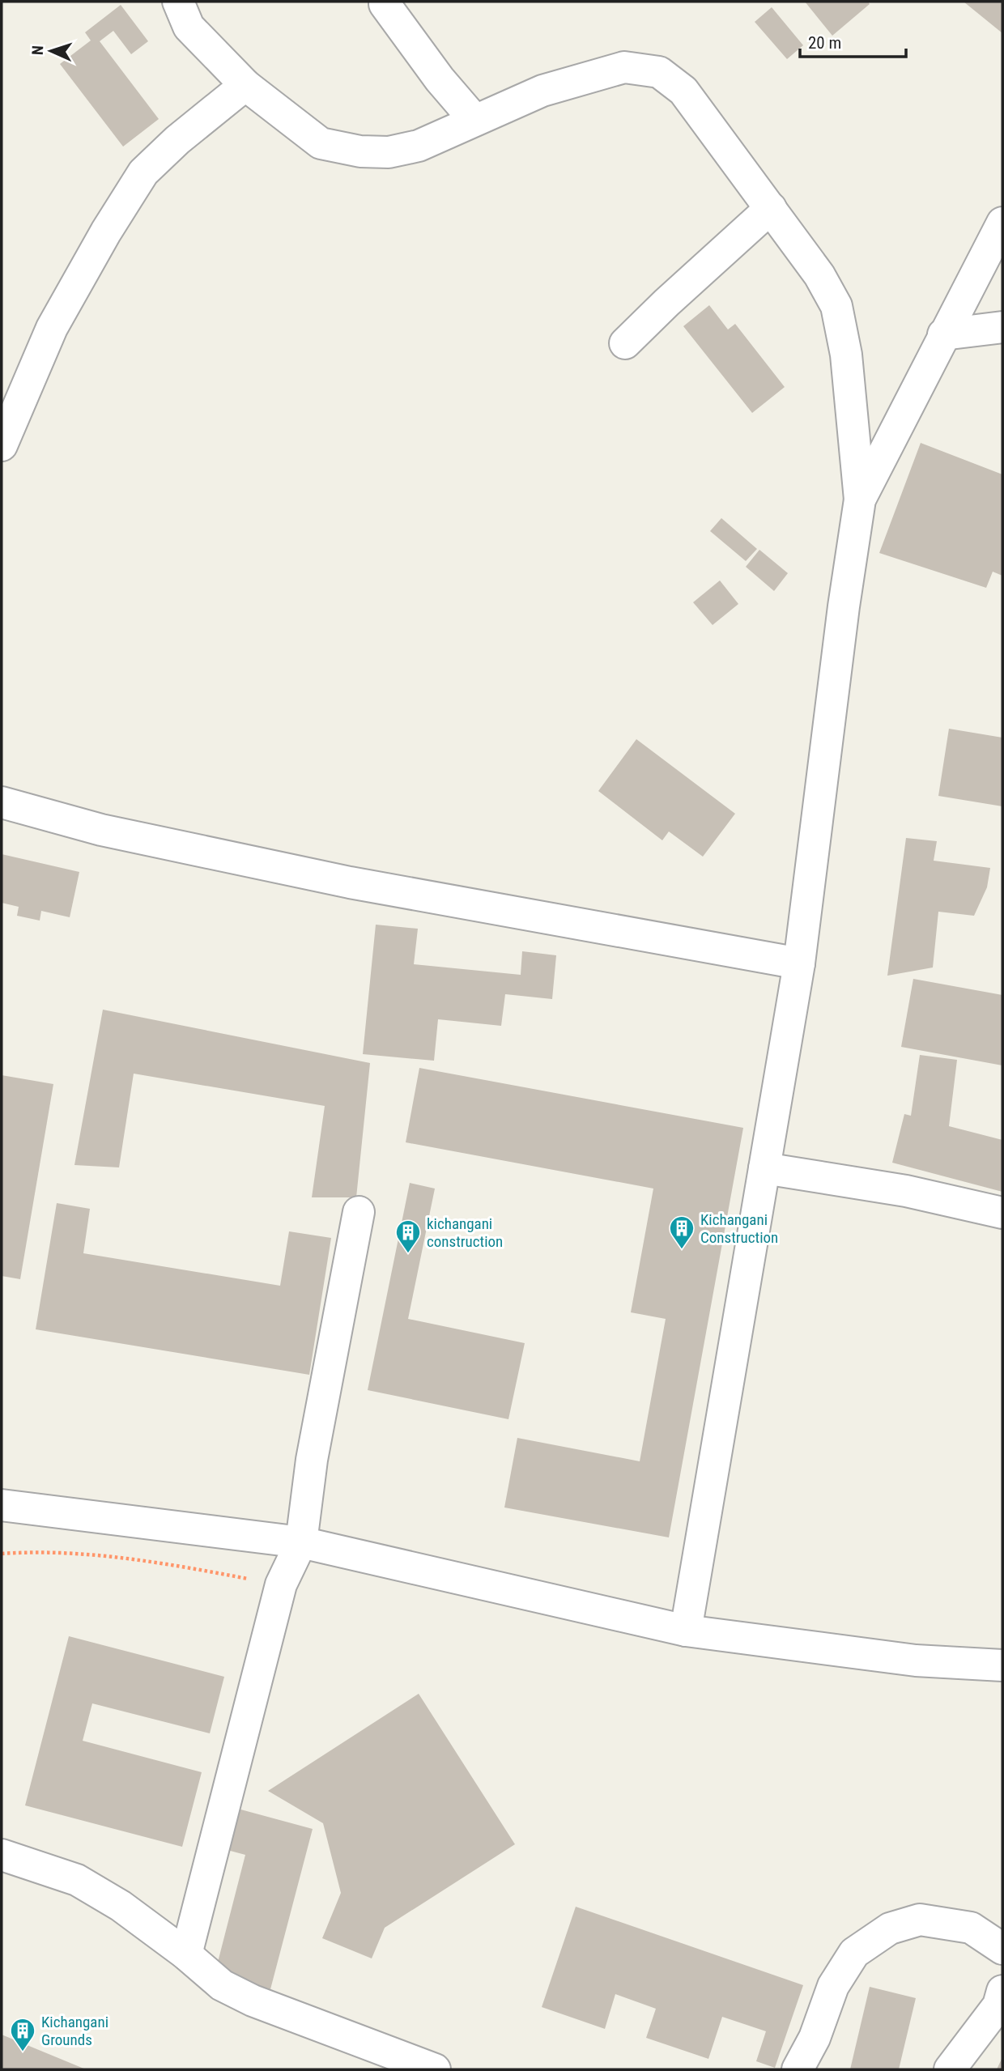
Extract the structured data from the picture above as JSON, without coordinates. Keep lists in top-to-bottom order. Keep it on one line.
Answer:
{"places":{"building":["Kichangani Construction","kichangani construction","Kichangani Grounds"]},"scale_bar":"20 m","north":"left"}
